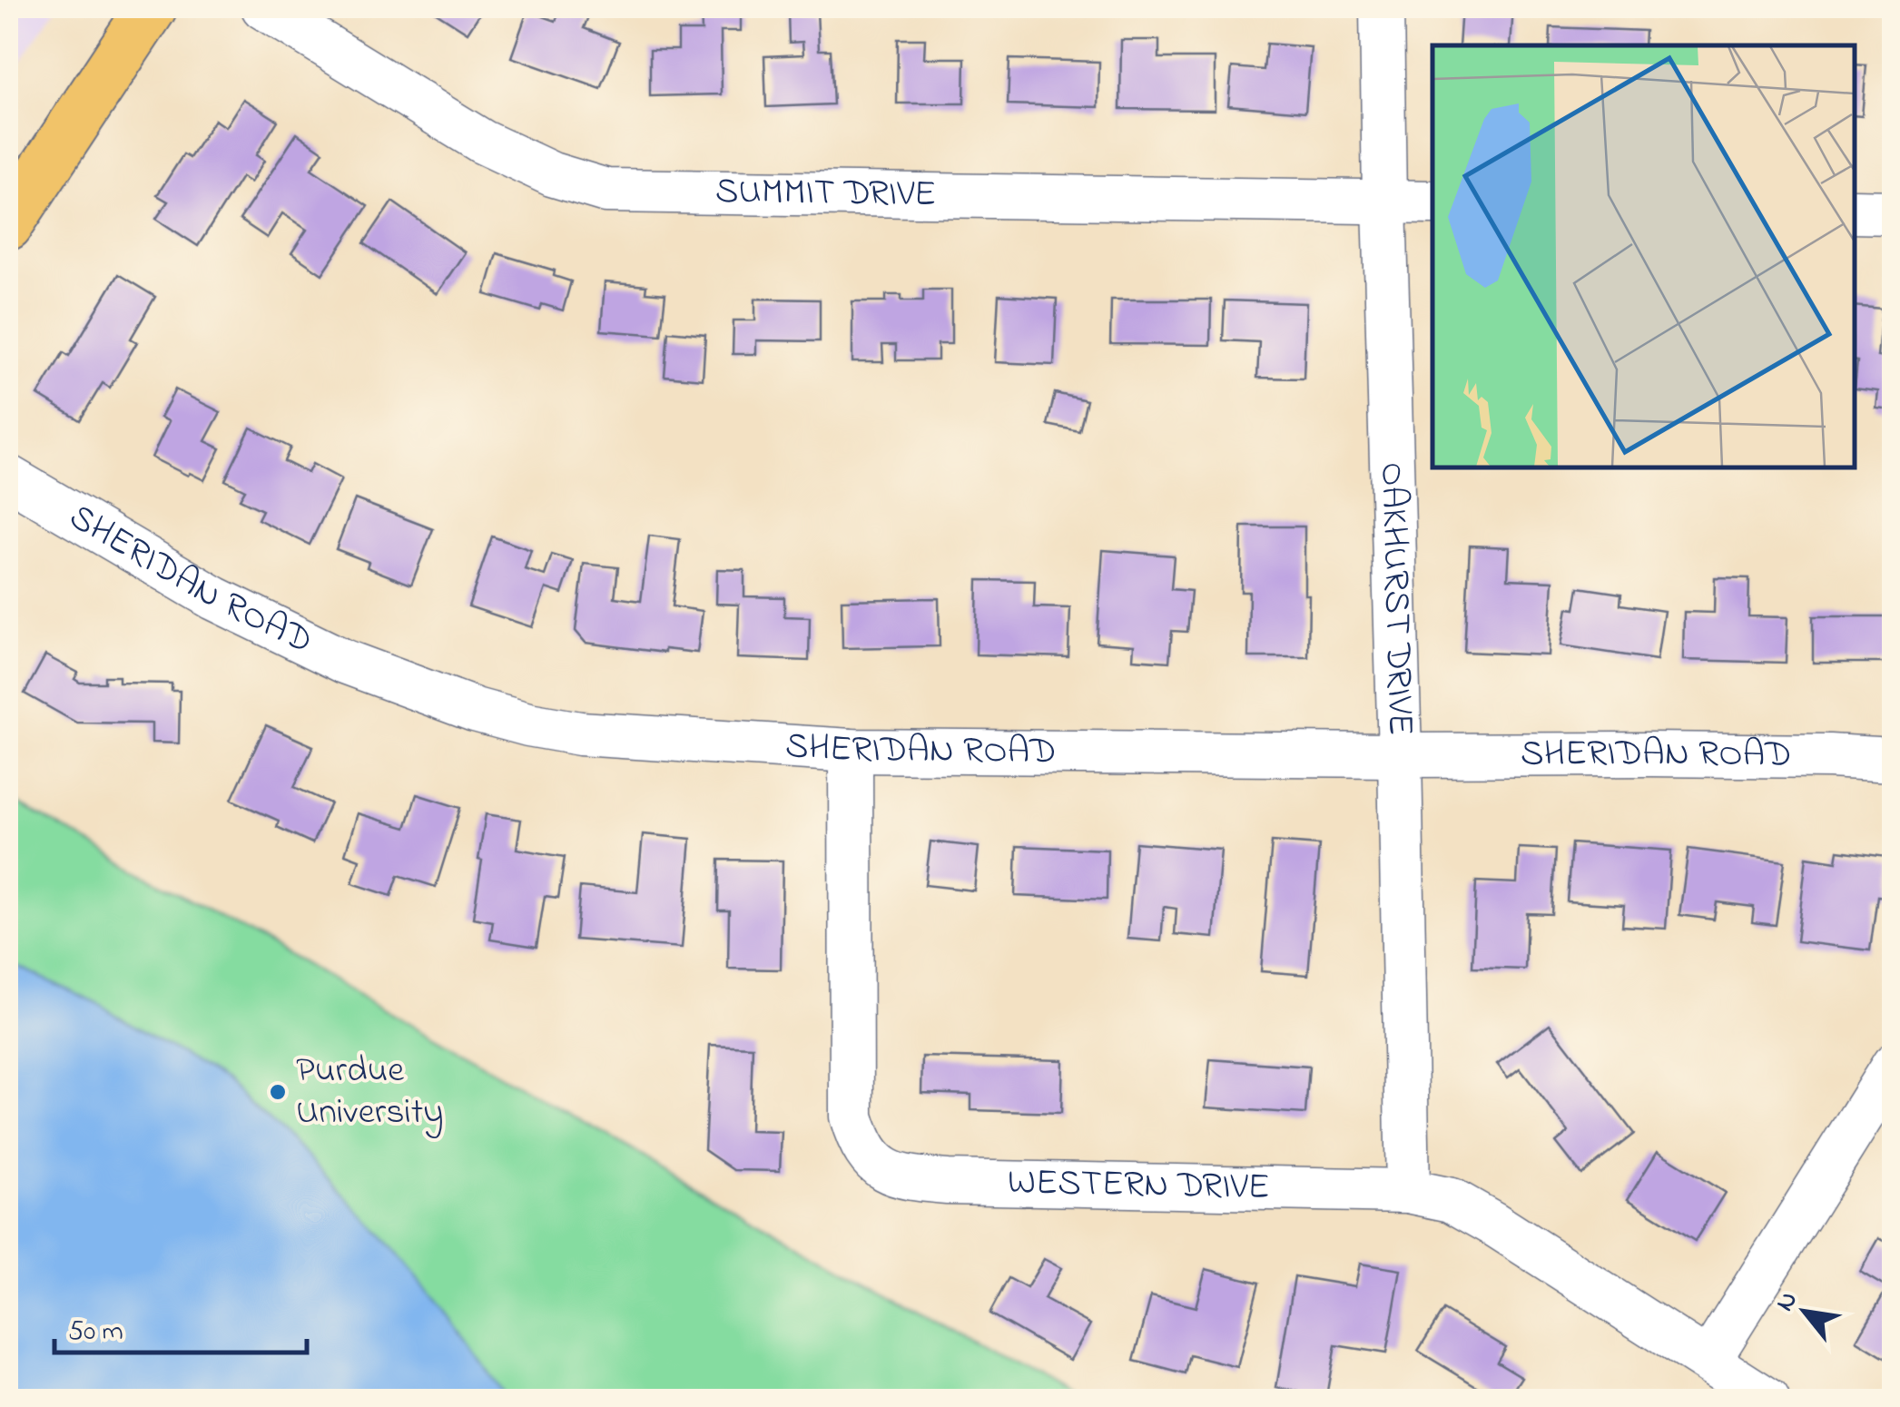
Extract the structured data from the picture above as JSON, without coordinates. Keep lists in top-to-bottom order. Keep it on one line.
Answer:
{"streets":{"street":["SUMMIT DRIVE","SHERIDAN ROAD","OAKHURST DRIVE","WESTERN DRIVE"]},"crossings":[["SUMMIT DRIVE","OAKHURST DRIVE"],["SHERIDAN ROAD","OAKHURST DRIVE"],["SHERIDAN ROAD","WESTERN DRIVE"],["OAKHURST DRIVE","WESTERN DRIVE"]],"places":["Purdue University"],"scale_bar":"50 m","north":"top left"}
